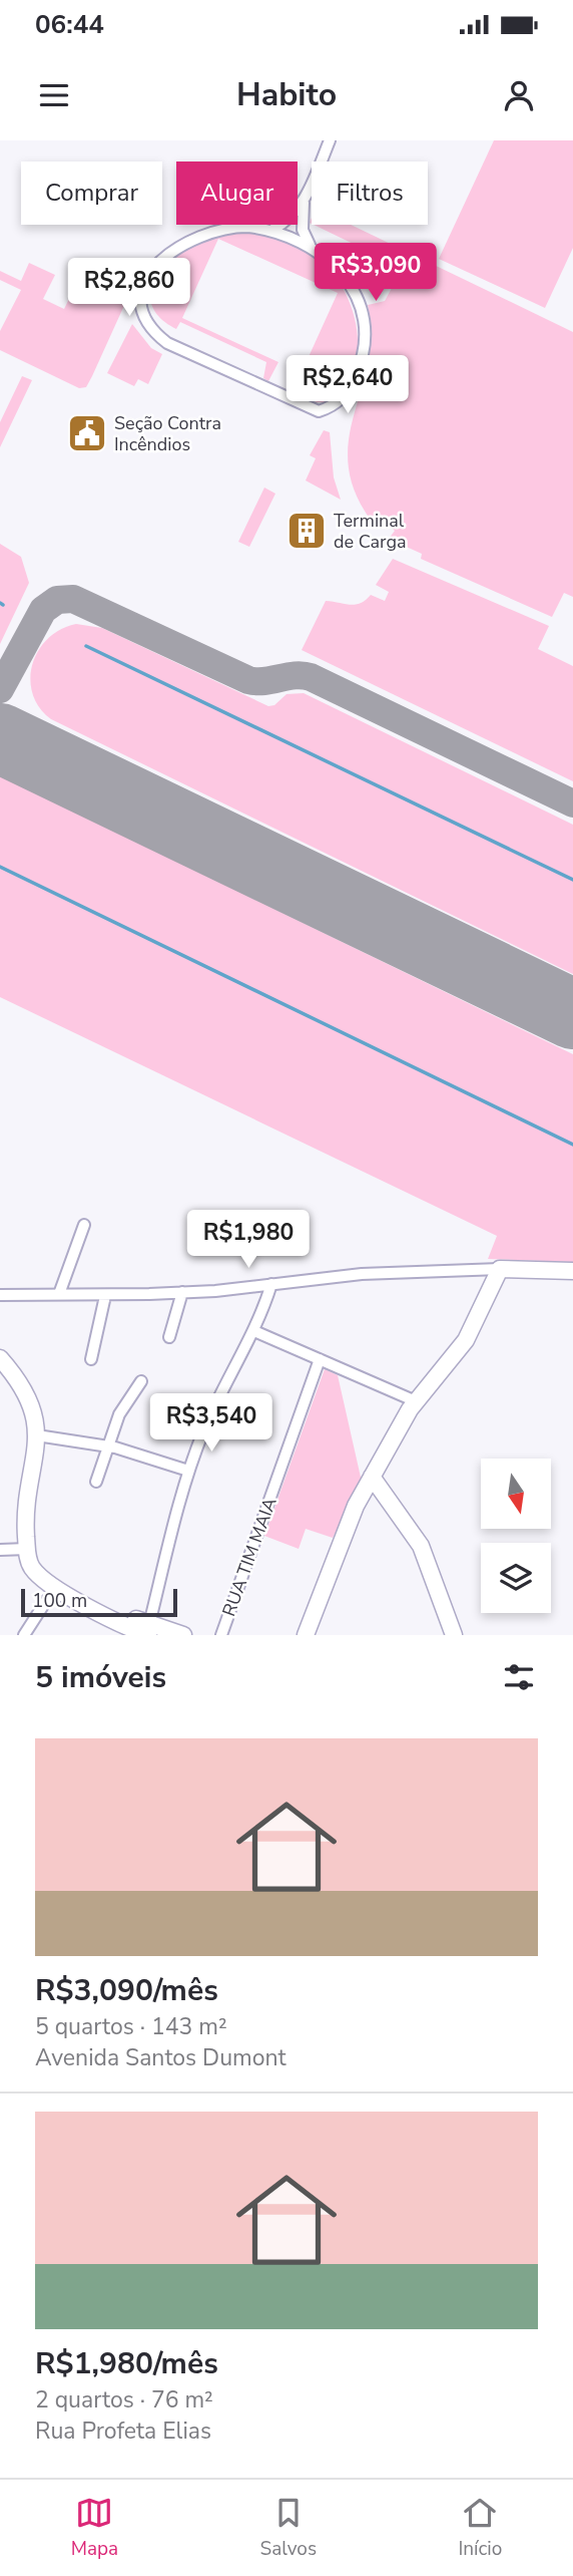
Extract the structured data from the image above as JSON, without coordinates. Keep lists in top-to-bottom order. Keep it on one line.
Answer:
{"streets":{"street":["RUA TIM MAIA"]},"places":{"public building":["Seção Contra Incêndios"],"building":["Terminal de Carga"]},"scale_bar":"100 m","north":"bottom","page":{"status":"06:44","header":"Habito","chip":["Comprar","Alugar","Filtros"],"price":["R$3,090","R$2,860","R$2,640","R$1,980","R$3,540"],"scale":"100 m","heading":"5 imóveis","list":[{"name":"R$3,090/mês","note":"5 quartos · 143 m² · Avenida Santos Dumont"},{"name":"R$1,980/mês","note":"2 quartos · 76 m² · Rua Profeta Elias"}],"tabs":["Mapa","Salvos","Início"]}}
